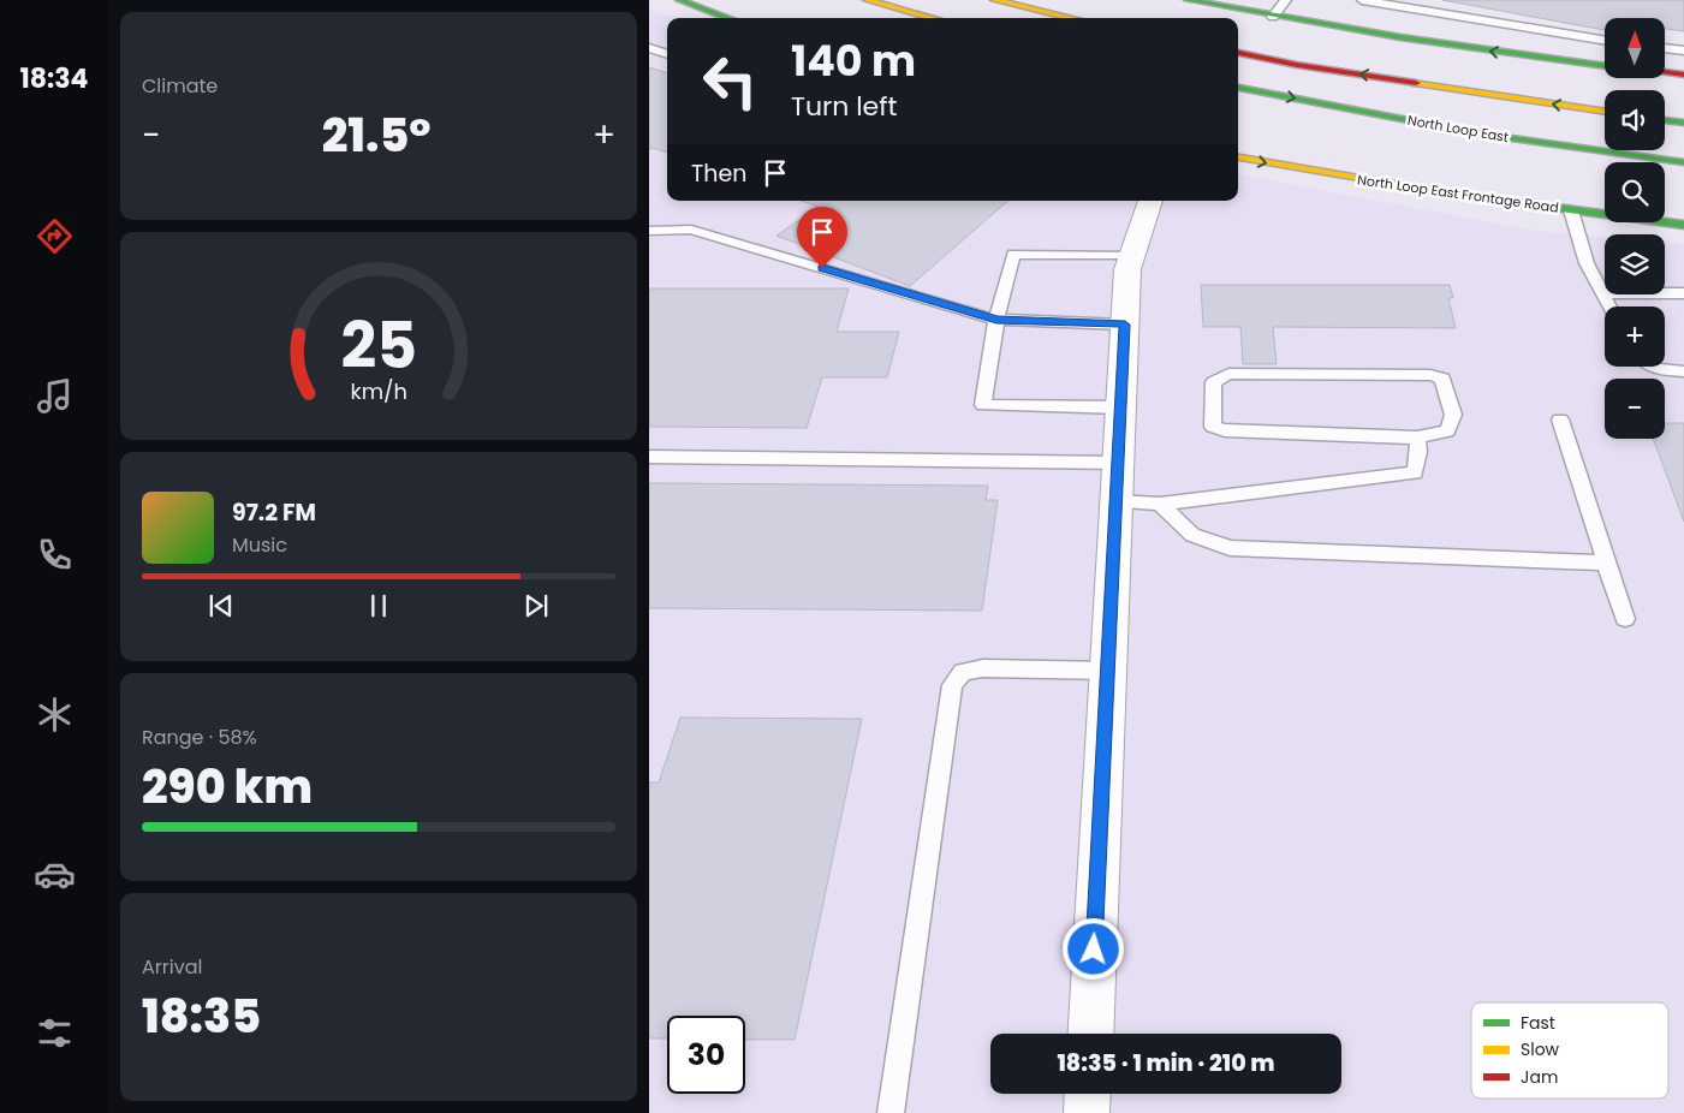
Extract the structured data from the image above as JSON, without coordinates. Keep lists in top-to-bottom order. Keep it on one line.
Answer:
{"streets":{"main road":["North Loop East","North Loop East Frontage Road"]},"legend":["Fast","Slow","Jam"],"north":"top","page":{"tabs":"18:34","tile":["Climate",["Range · 58%","290 km"],["Arrival","18:35"]],"map_buttons":["+","−"],"turn":["140 m","Turn left"],"heat":["−","21.5°","+"],"then":"Then","song":["97.2 FM","Music"],"limit":"30","trip":"18:35 · 1 min · 210 m","gauge":["25","km/h"]}}
